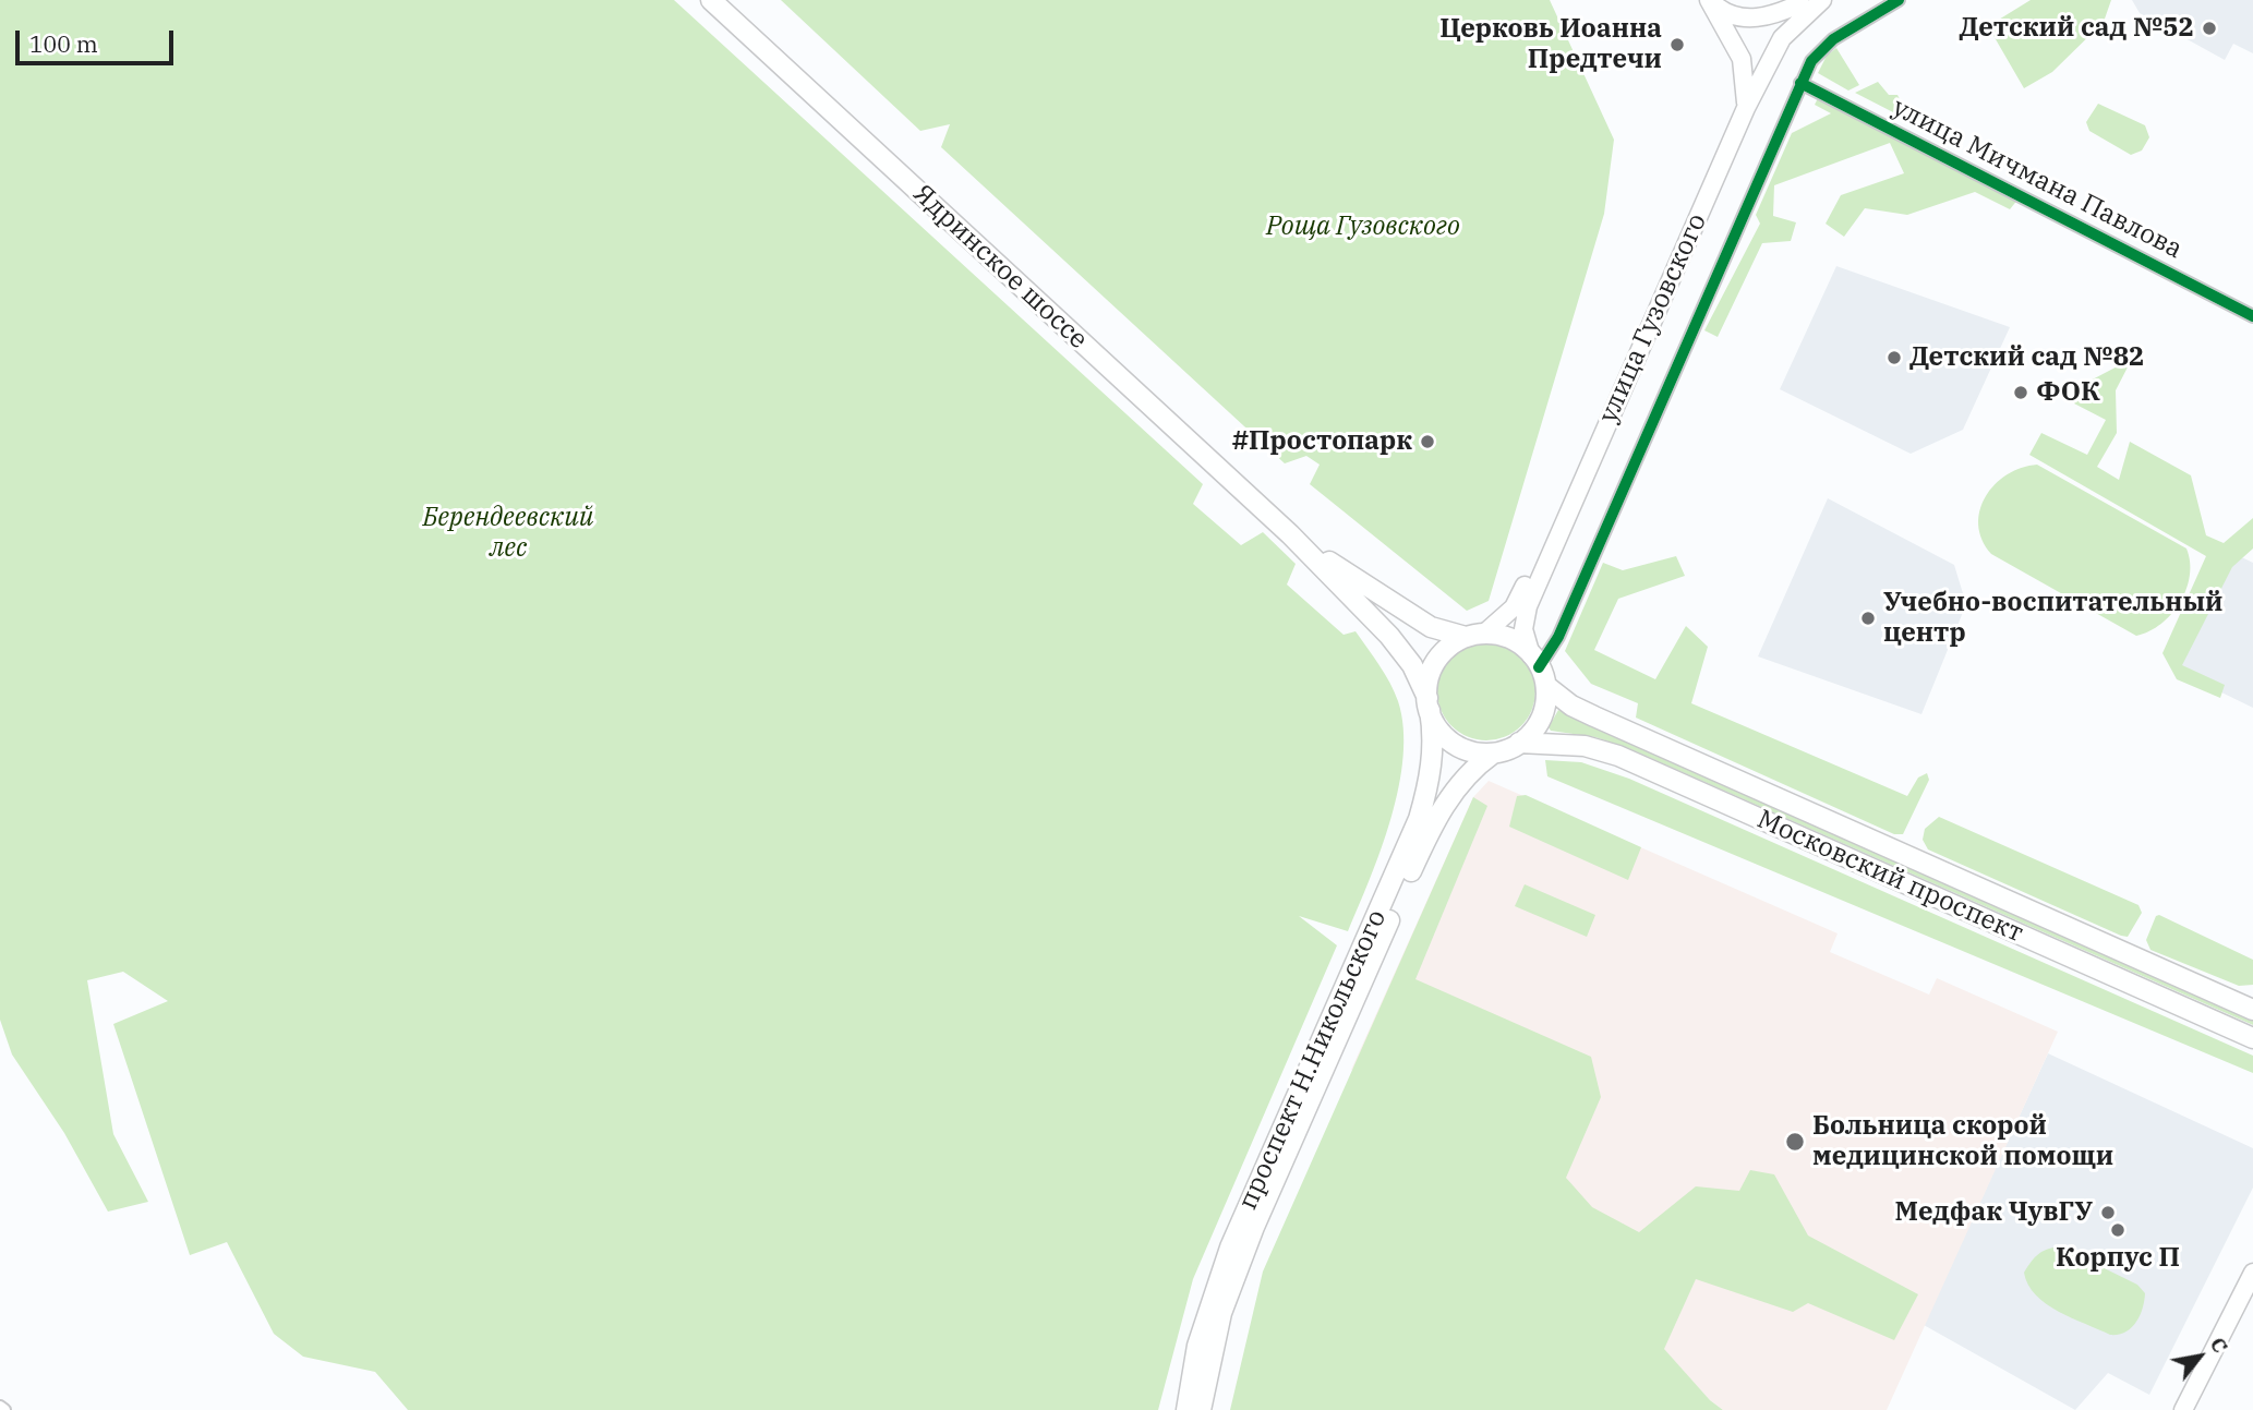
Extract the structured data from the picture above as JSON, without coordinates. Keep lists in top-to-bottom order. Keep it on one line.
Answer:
{"streets":{"main road":["Ядринское шоссе","улица Гузовского","Московский проспект","проспект Н.Никольского"],"street":["улица Мичмана Павлова"]},"crossings":[["Ядринское шоссе","улица Гузовского"],["Ядринское шоссе","Московский проспект"],["Ядринское шоссе","проспект Н.Никольского"],["улица Гузовского","Московский проспект"],["улица Гузовского","проспект Н.Никольского"],["Московский проспект","проспект Н.Никольского"]],"parks":["Роща Гузовского","Берендеевский лес"],"places":["Детский сад №52","Церковь Иоанна Предтечи","Детский сад №82","ФОК","#Простопарк","Учебно-воспитательный центр","Больница скорой медицинской помощи","Медфак ЧувГУ","Корпус П"],"scale_bar":"100 m","north":"top right"}
